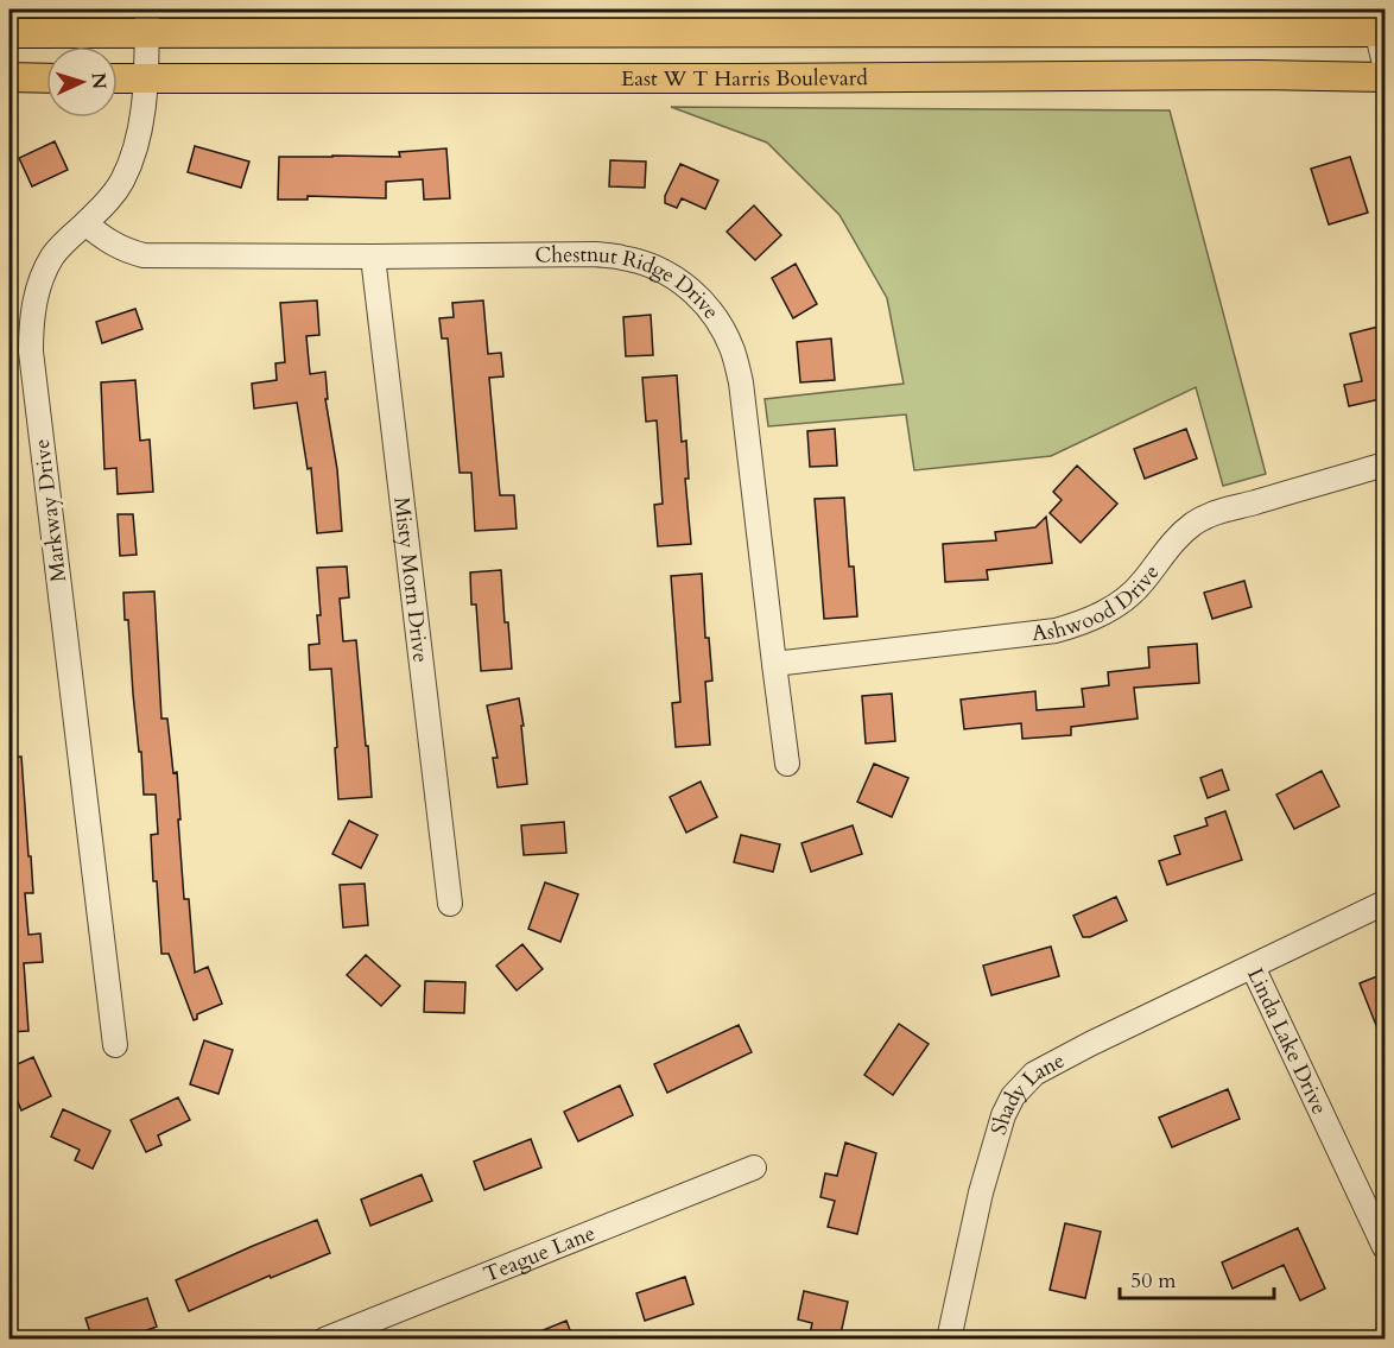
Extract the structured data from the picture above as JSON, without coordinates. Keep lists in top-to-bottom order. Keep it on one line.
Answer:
{"streets":{"main road":["East W T Harris Boulevard"],"street":["Chestnut Ridge Drive","Markway Drive","Misty Morn Drive","Ashwood Drive","Linda Lake Drive","Shady Lane","Teague Lane"]},"crossings":[["East W T Harris Boulevard","Markway Drive"],["Chestnut Ridge Drive","Markway Drive"],["Chestnut Ridge Drive","Misty Morn Drive"],["Chestnut Ridge Drive","Ashwood Drive"],["Linda Lake Drive","Shady Lane"]],"scale_bar":"50 m","north":"right"}
